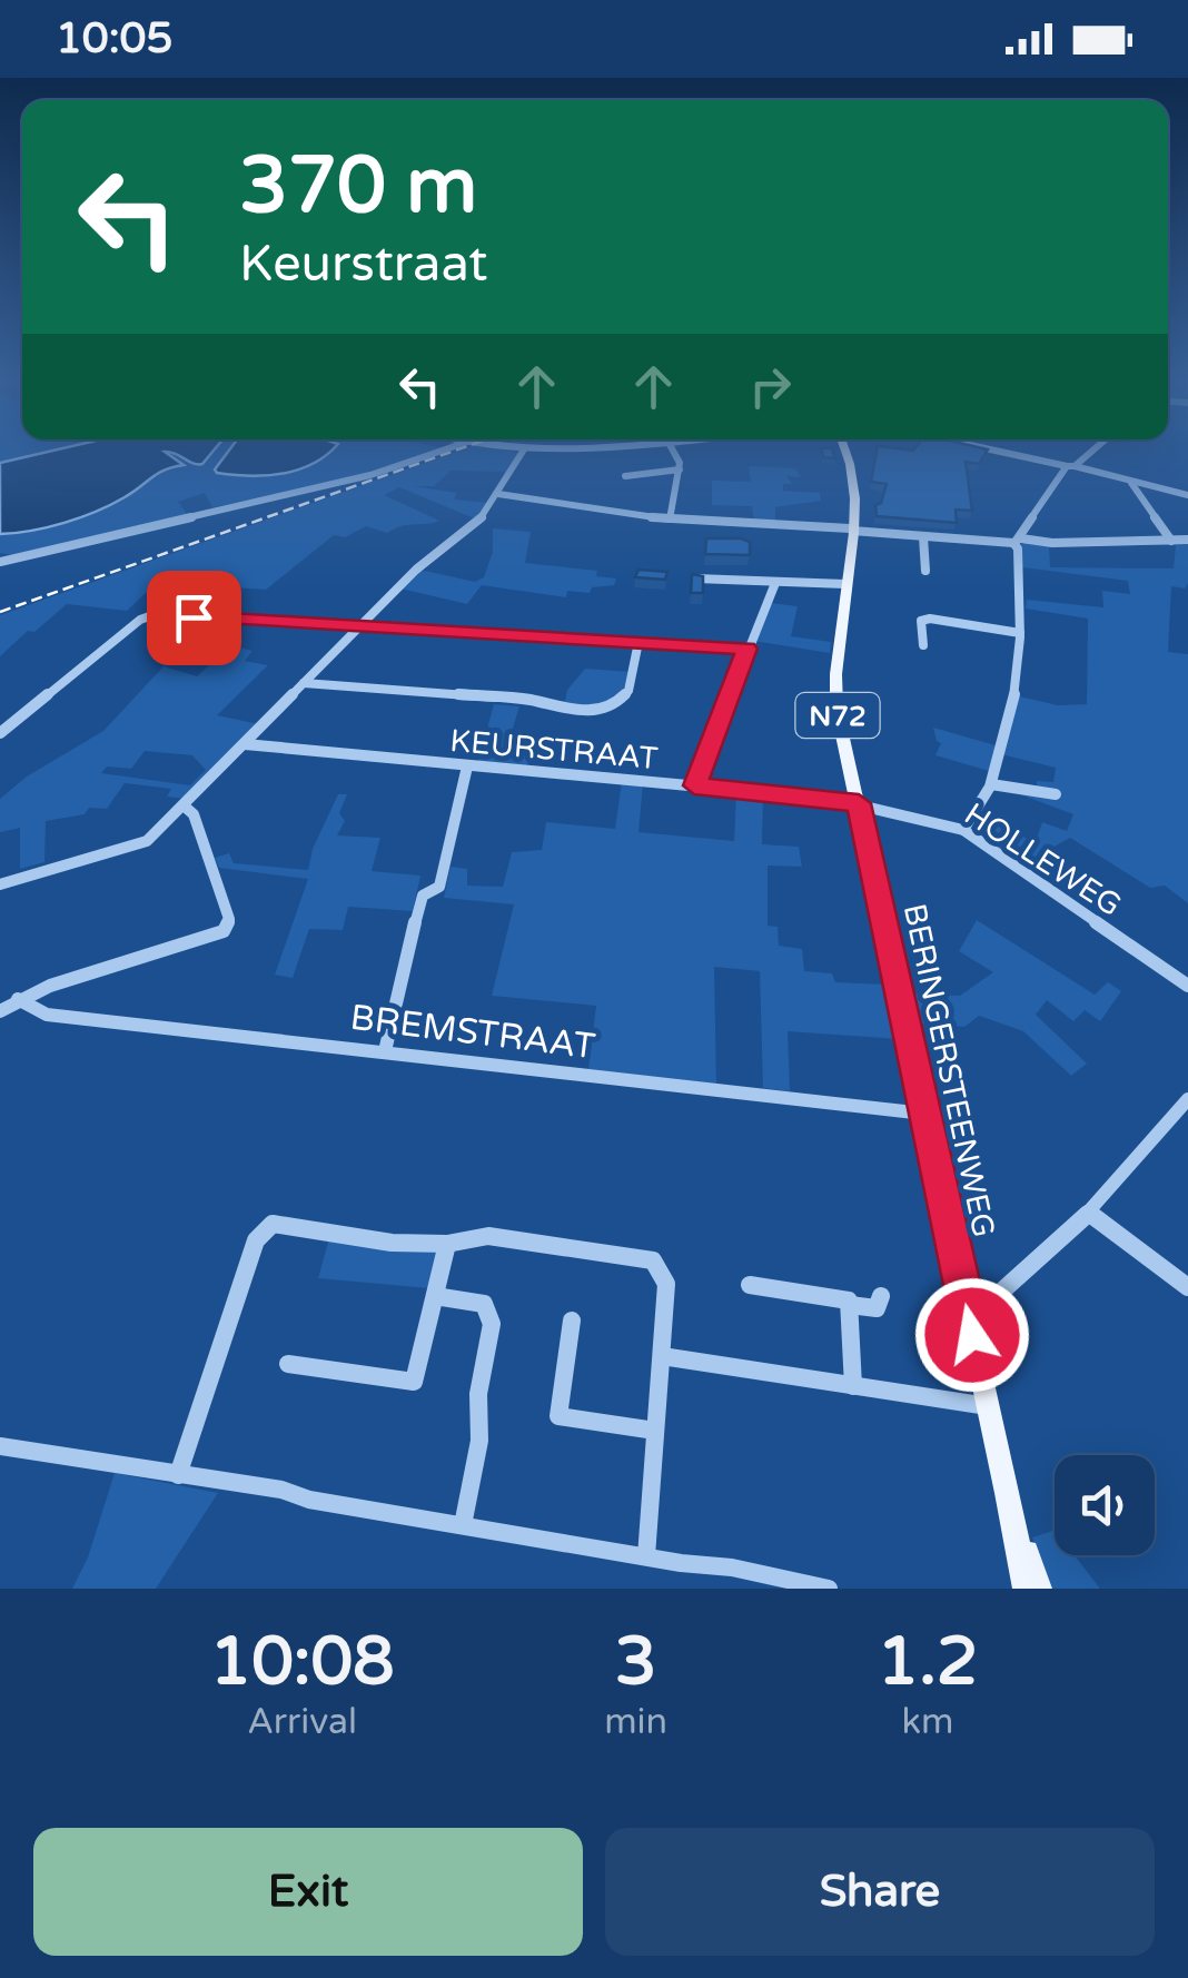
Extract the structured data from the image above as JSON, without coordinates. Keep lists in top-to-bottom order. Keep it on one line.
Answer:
{"streets":{"main road":["N72","BERINGERSTEENWEG"],"street":["KEURSTRAAT","HOLLEWEG","BREMSTRAAT"]},"crossings":[["KEURSTRAAT","HOLLEWEG"],["KEURSTRAAT","BERINGERSTEENWEG"],["HOLLEWEG","BERINGERSTEENWEG"],["BREMSTRAAT","BERINGERSTEENWEG"]],"page":{"status":"10:05","turn":["370 m","Keurstraat"],"eta":["10:08","Arrival","3","min","1.2","km"],"buttons":["Exit","Share"]}}
